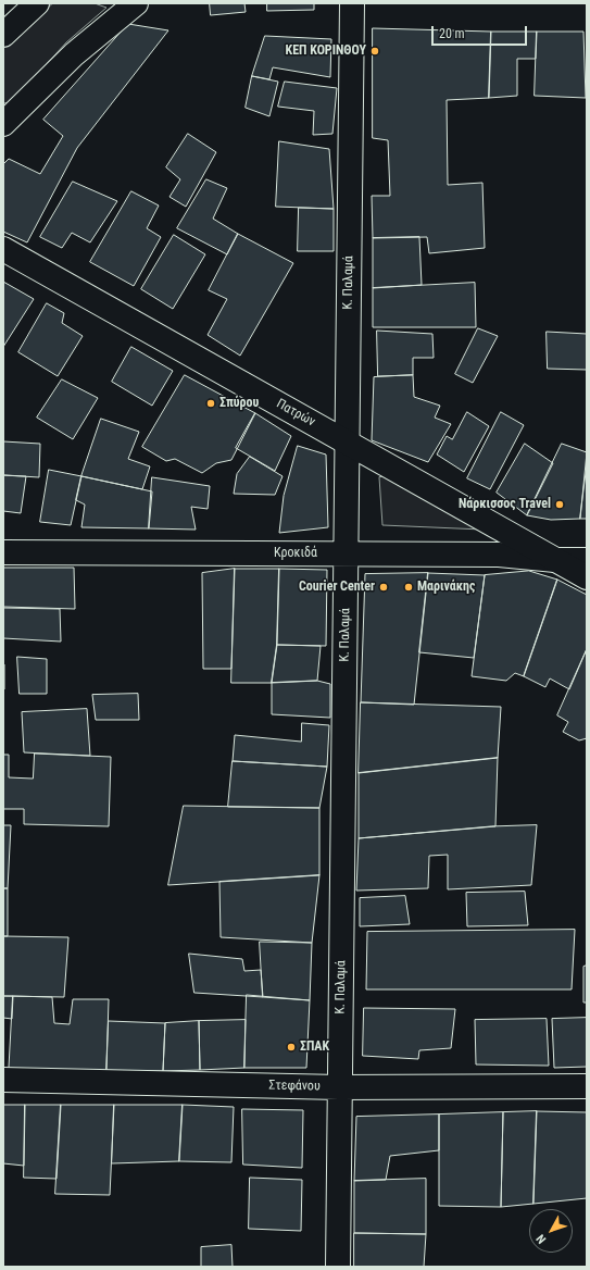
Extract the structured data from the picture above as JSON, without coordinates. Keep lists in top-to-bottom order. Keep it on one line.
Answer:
{"streets":{"street":["Κ. Παλαμά","Πατρών","Κροκιδά","Στεφάνου"]},"crossings":[["Κ. Παλαμά","Πατρών"],["Κ. Παλαμά","Κροκιδά"],["Κ. Παλαμά","Στεφάνου"],["Πατρών","Κροκιδά"]],"places":["ΚΕΠ ΚΟΡΙΝΘΟΥ","Σπύρου","Νάρκισσος Travel","Courier Center","Μαρινάκης","ΣΠΑΚ"],"scale_bar":"20 m","north":"bottom left"}
